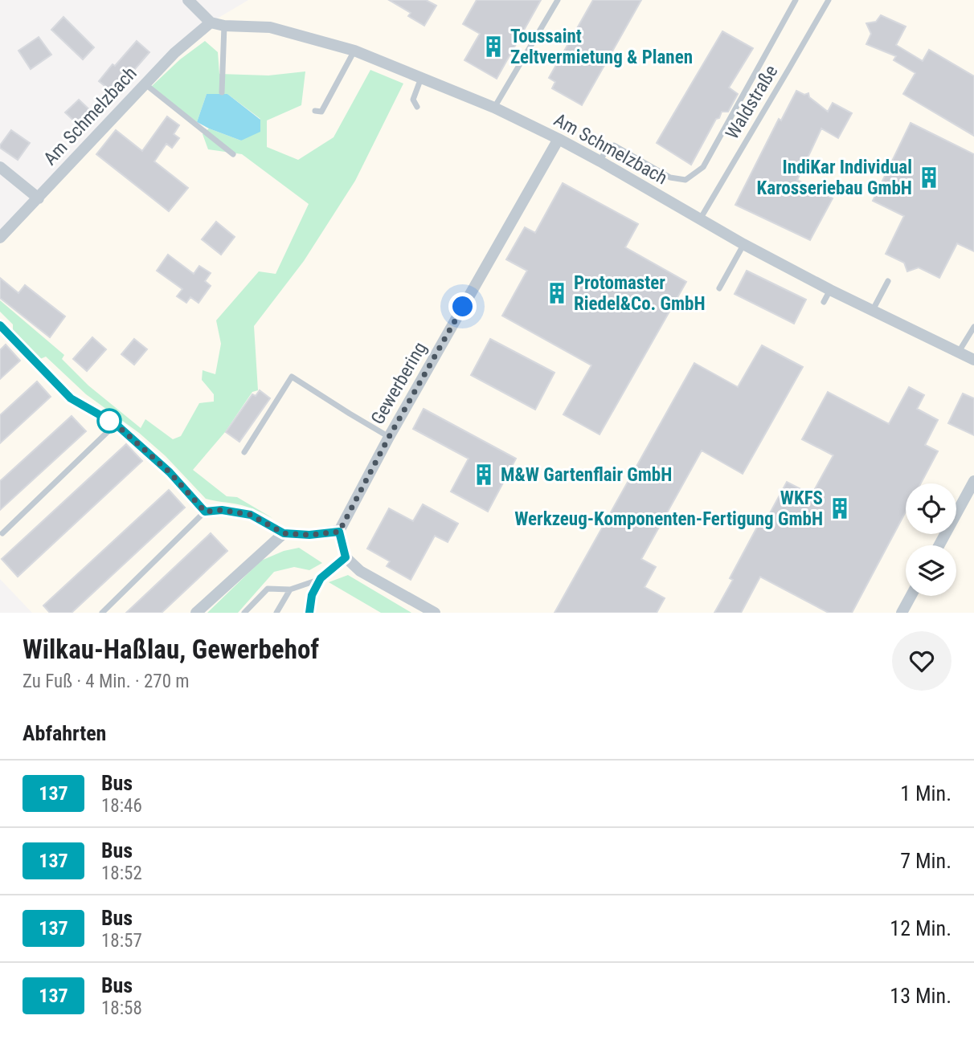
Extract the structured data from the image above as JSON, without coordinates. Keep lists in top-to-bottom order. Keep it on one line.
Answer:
{"streets":{"street":["Am Schmelzbach","Gewerbering"],"lane":["Waldstraße"]},"crossings":[["Waldstraße","Am Schmelzbach"],["Am Schmelzbach","Gewerbering"]],"places":{"building":["Toussaint Zeltvermietung & Planen","IndiKar Individual Karosseriebau GmbH","Protomaster Riedel&Co. GmbH","M&W Gartenflair GmbH","WKFS Werkzeug-Komponenten-Fertigung GmbH"]},"lines":["bus line 137"],"page":{"heading":[["Wilkau-Haßlau, Gewerbehof","Zu Fuß · 4 Min. · 270 m"],"Abfahrten"],"list":[{"mark":"137","name":"Bus","note":"18:46","value":"1 Min."},{"mark":"137","name":"Bus","note":"18:52","value":"7 Min."},{"mark":"137","name":"Bus","note":"18:57","value":"12 Min."},{"mark":"137","name":"Bus","note":"18:58","value":"13 Min."}]}}
